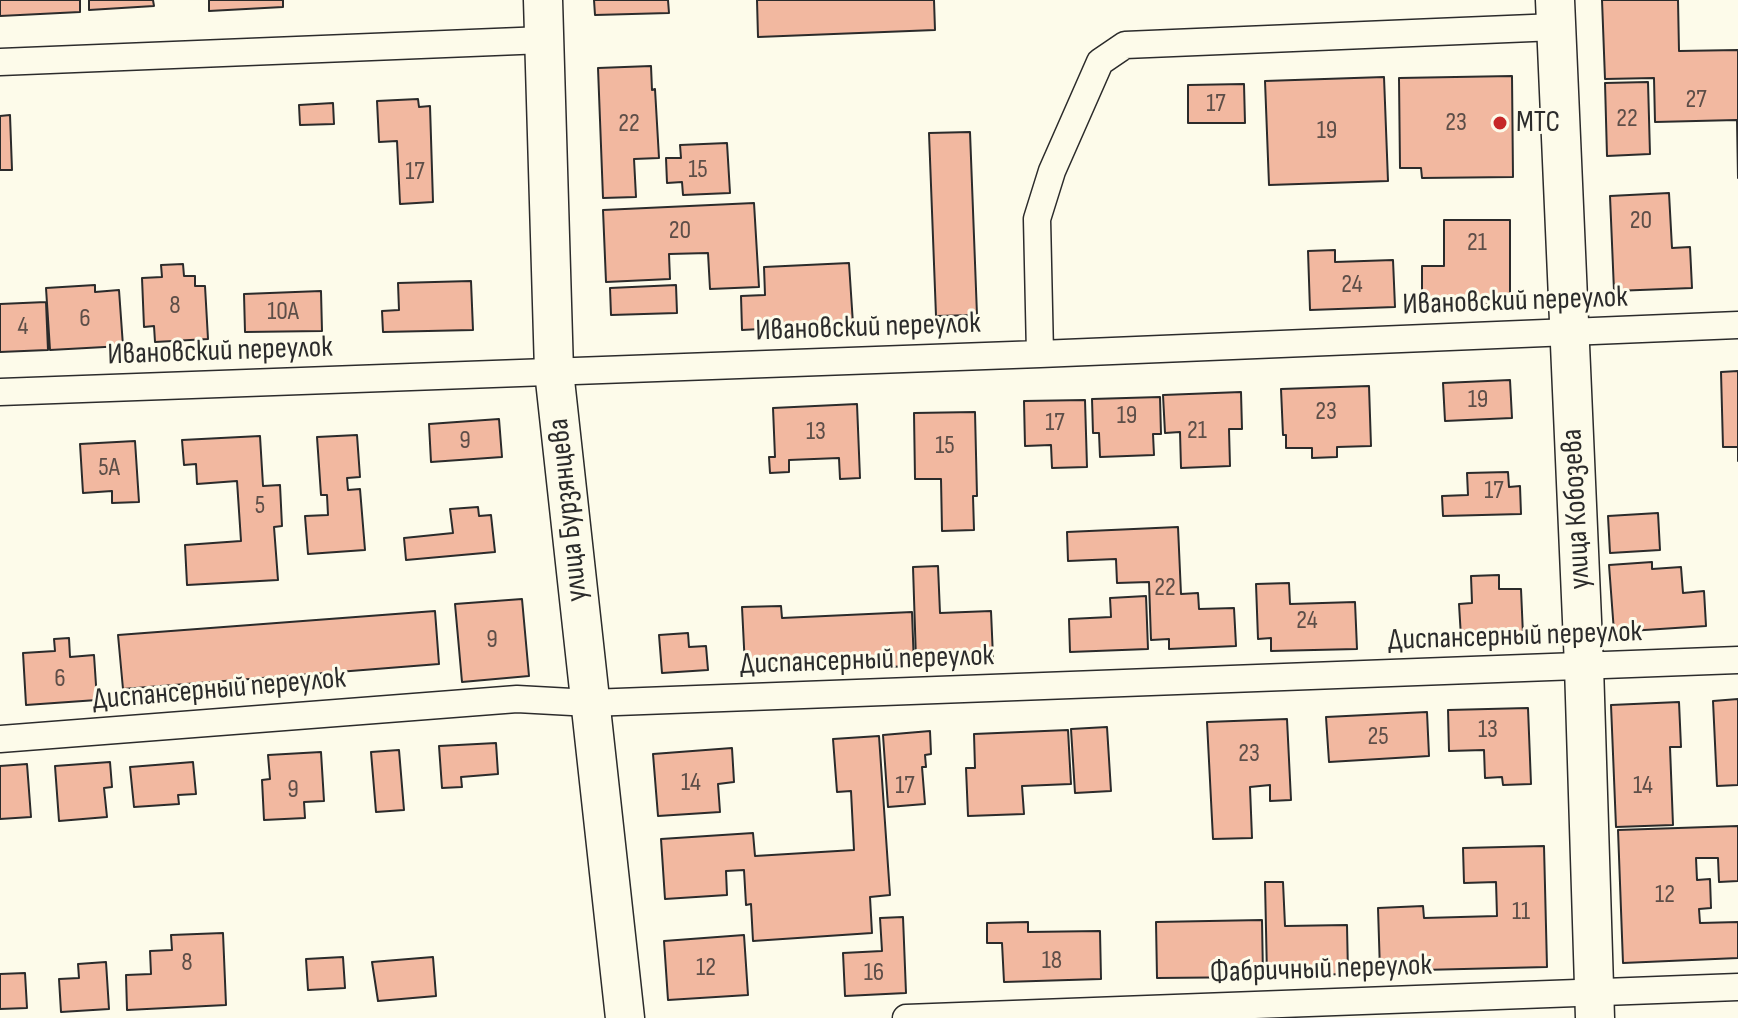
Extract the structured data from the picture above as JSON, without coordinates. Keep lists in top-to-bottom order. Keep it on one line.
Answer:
{"streets":{"street":["Ивановский переулок","улица Кобозева","улица Бурзянцева","Диспансерный переулок","Фабричный переулок"]},"crossings":[["Ивановский переулок","улица Кобозева"],["Ивановский переулок","улица Бурзянцева"],["улица Кобозева","Диспансерный переулок"],["улица Кобозева","Фабричный переулок"],["улица Бурзянцева","Диспансерный переулок"]],"places":["МТС"],"house_numbers":["27","17","22","23","22","19","15","17","20","20","21","24","8","10А","6","4","19","23","19","17","21","13","9","15","5А","17","5","22","24","9","6","13","25","23","14","17","14","9","12","11","18","8","12","16"]}
